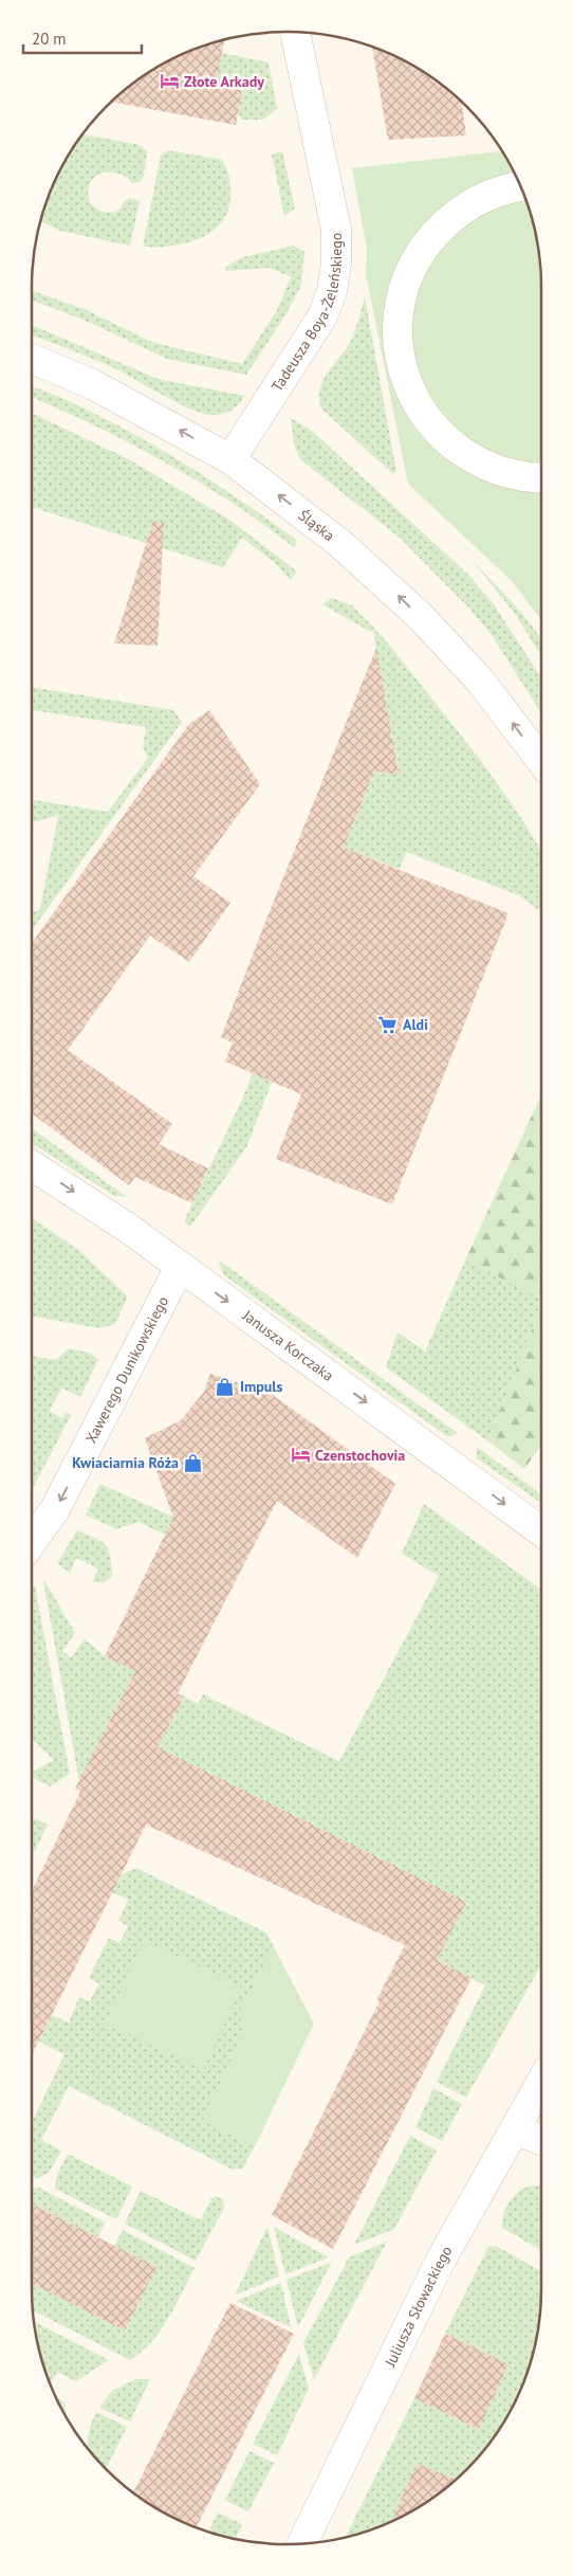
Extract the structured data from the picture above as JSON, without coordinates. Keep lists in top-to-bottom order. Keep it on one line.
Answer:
{"streets":{"street":["Tadeusza Boya-Żeleńskiego","Śląska","Janusza Korczaka","Xawerego Dunikowskiego","Juliusza Słowackiego"]},"crossings":[["Tadeusza Boya-Żeleńskiego","Śląska"],["Janusza Korczaka","Xawerego Dunikowskiego"]],"one_way":["Śląska","Janusza Korczaka","Xawerego Dunikowskiego"],"places":{"hotel":["Złote Arkady","Czenstochovia"],"supermarket":["Aldi"],"shop":["Impuls","Kwiaciarnia Róża"]},"scale_bar":"20 m"}
